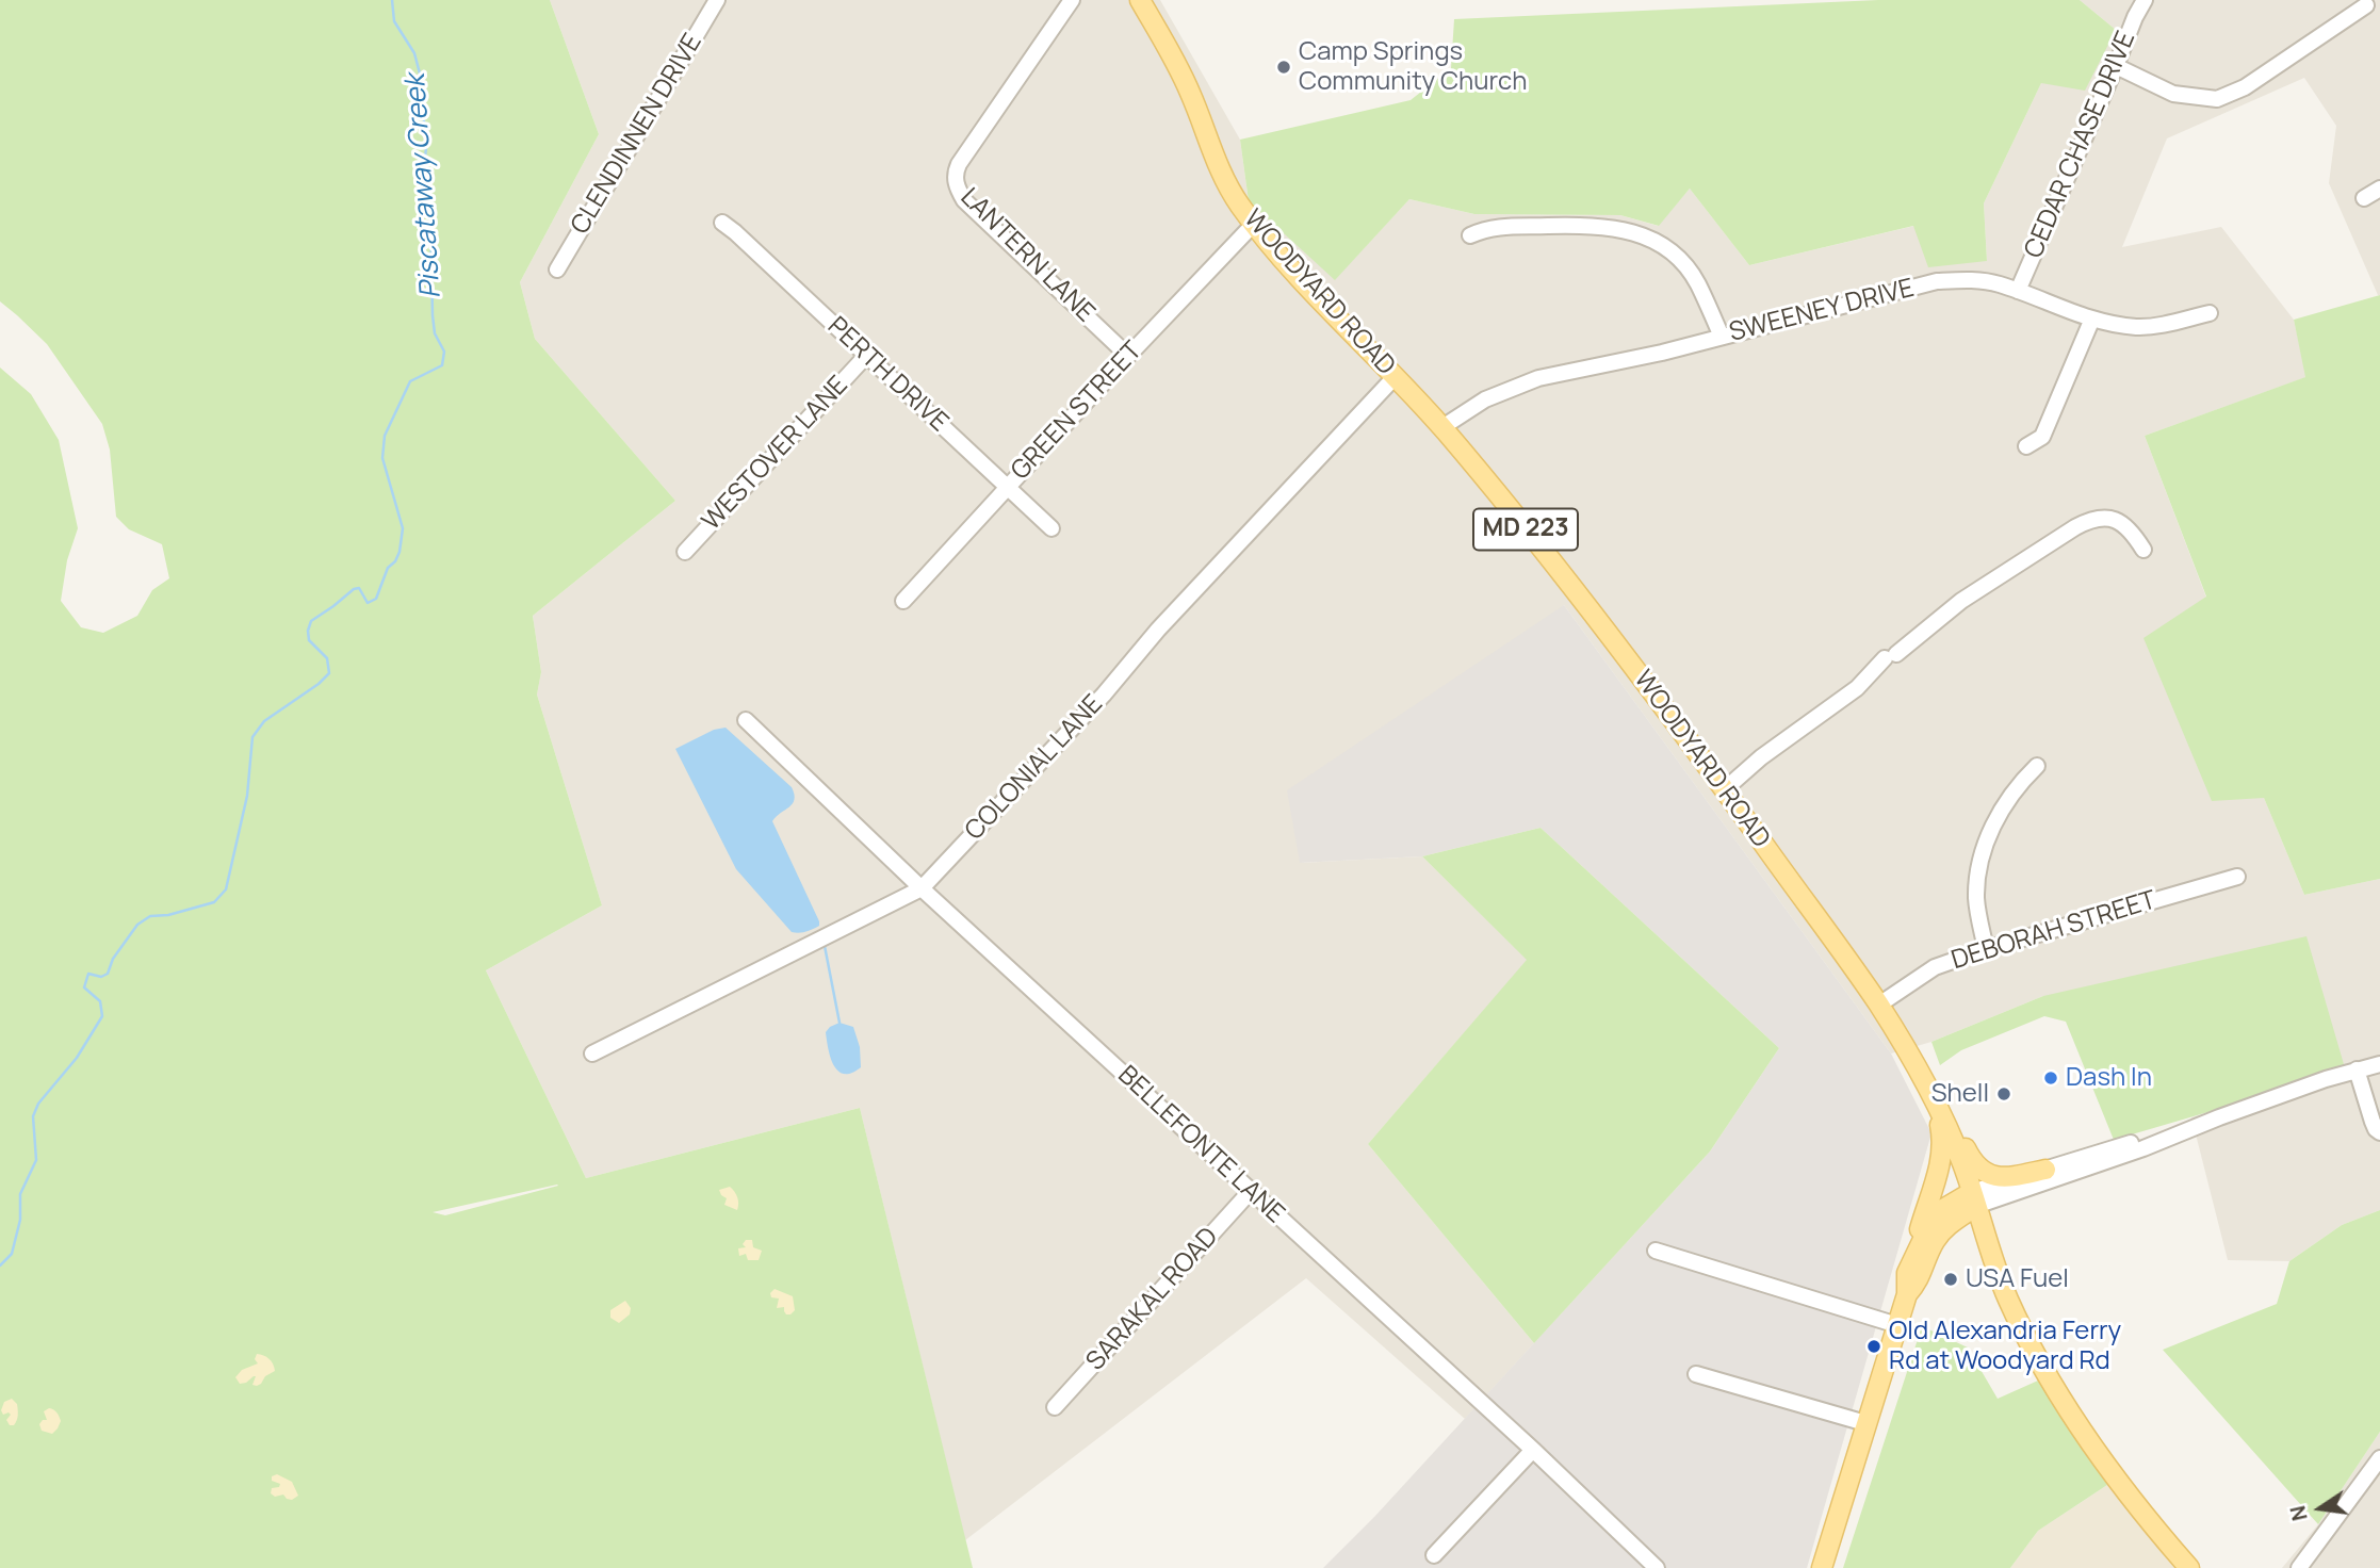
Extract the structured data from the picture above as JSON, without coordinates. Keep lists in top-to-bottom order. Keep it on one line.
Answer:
{"streets":{"main road":["WOODYARD ROAD","MD 223"],"street":["CLENDINNEN DRIVE","CEDAR CHASE DRIVE","LANTERN LANE","SWEENEY DRIVE","PERTH DRIVE","GREEN STREET","WESTOVER LANE","COLONIAL LANE","DEBORAH STREET","BELLEFONTE LANE","SARAKAL ROAD"]},"crossings":[["CEDAR CHASE DRIVE","SWEENEY DRIVE"],["LANTERN LANE","GREEN STREET"],["WOODYARD ROAD","SWEENEY DRIVE"],["WOODYARD ROAD","GREEN STREET"],["WOODYARD ROAD","COLONIAL LANE"],["WOODYARD ROAD","DEBORAH STREET"],["PERTH DRIVE","GREEN STREET"],["PERTH DRIVE","WESTOVER LANE"],["COLONIAL LANE","BELLEFONTE LANE"],["BELLEFONTE LANE","SARAKAL ROAD"]],"water":["Piscataway Creek"],"places":["Camp Springs Community Church","Dash In","Shell","USA Fuel","Old Alexandria Ferry Rd at Woodyard Rd"],"north":"left"}
